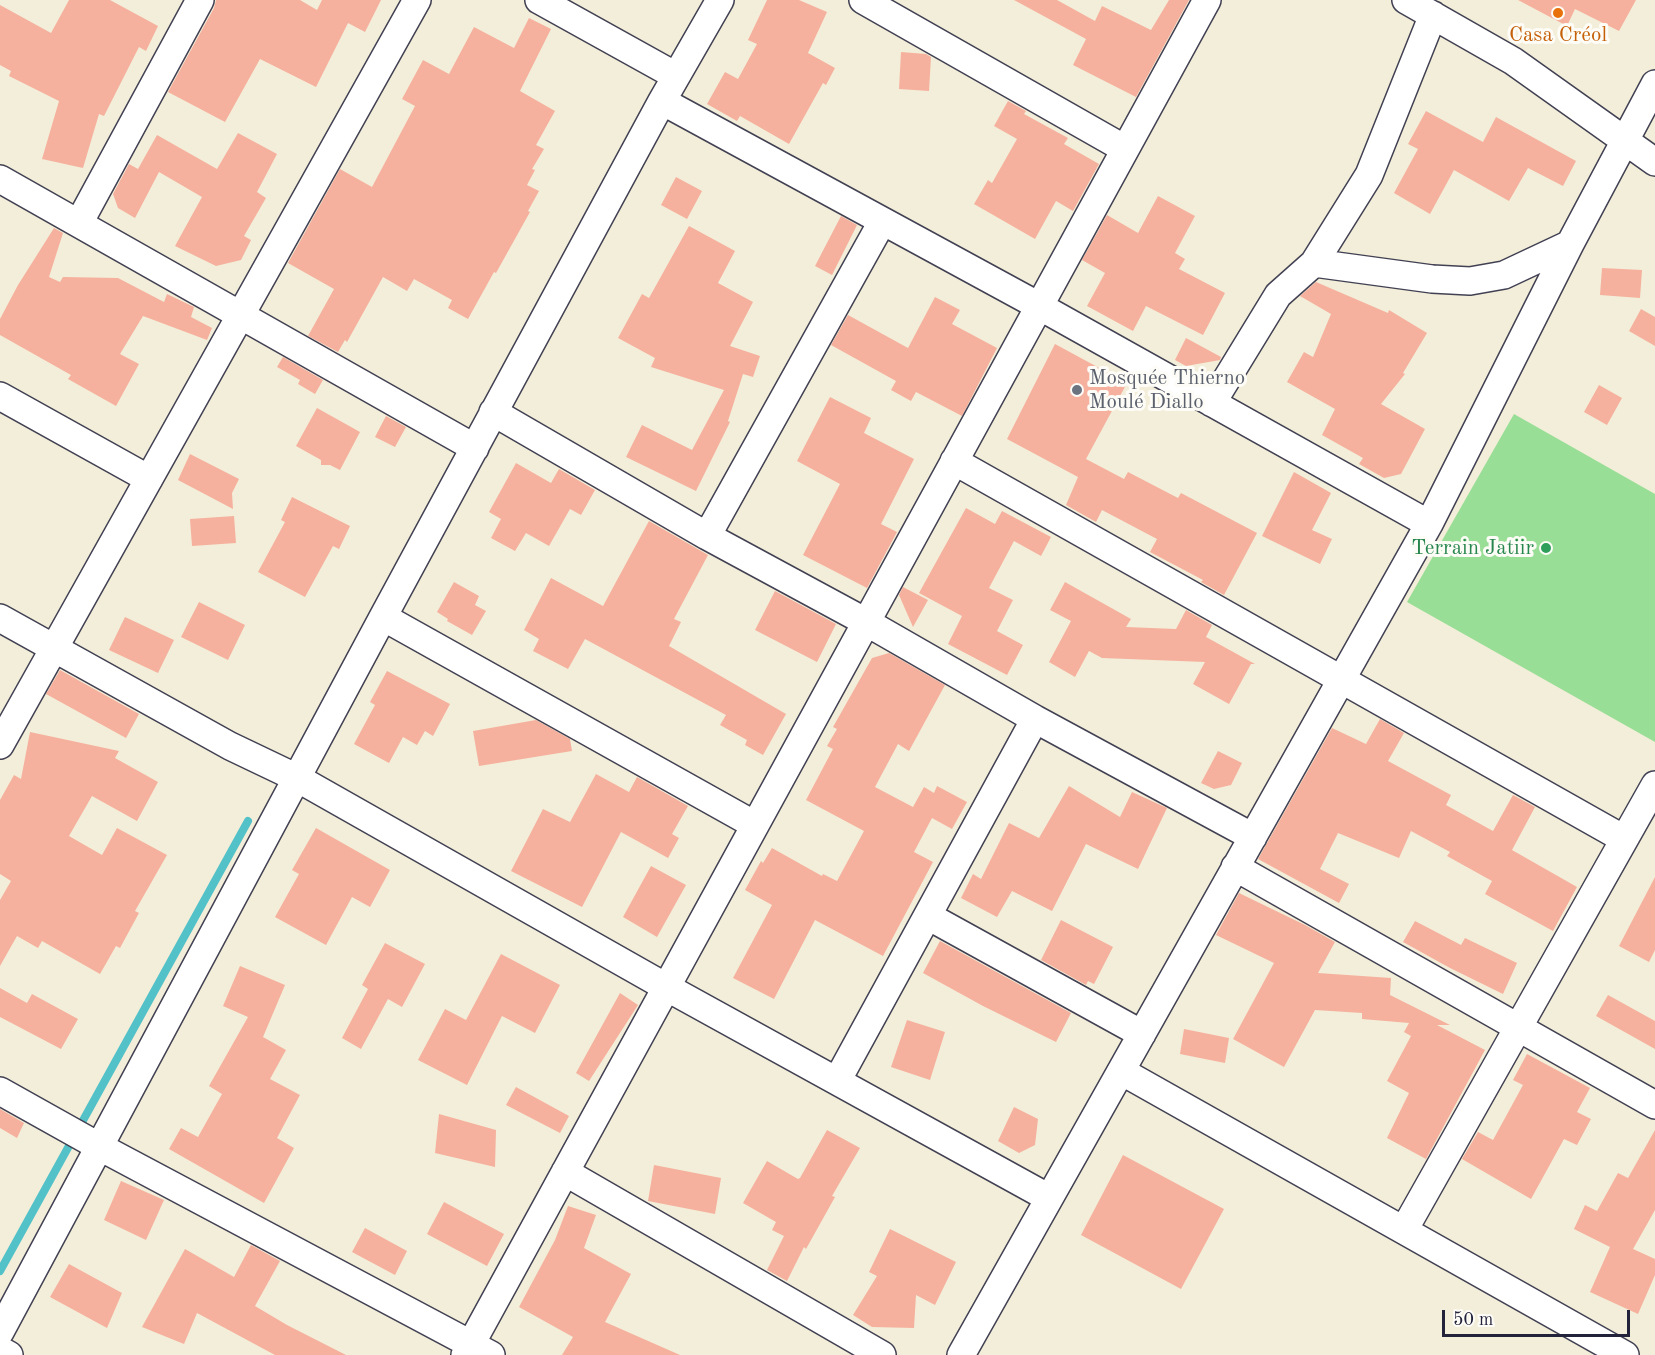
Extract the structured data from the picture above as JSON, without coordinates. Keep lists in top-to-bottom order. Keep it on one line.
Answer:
{"places":["Casa Créol","Mosquée Thierno Moulé Diallo","Terrain Jatiir"],"scale_bar":"50 m"}
